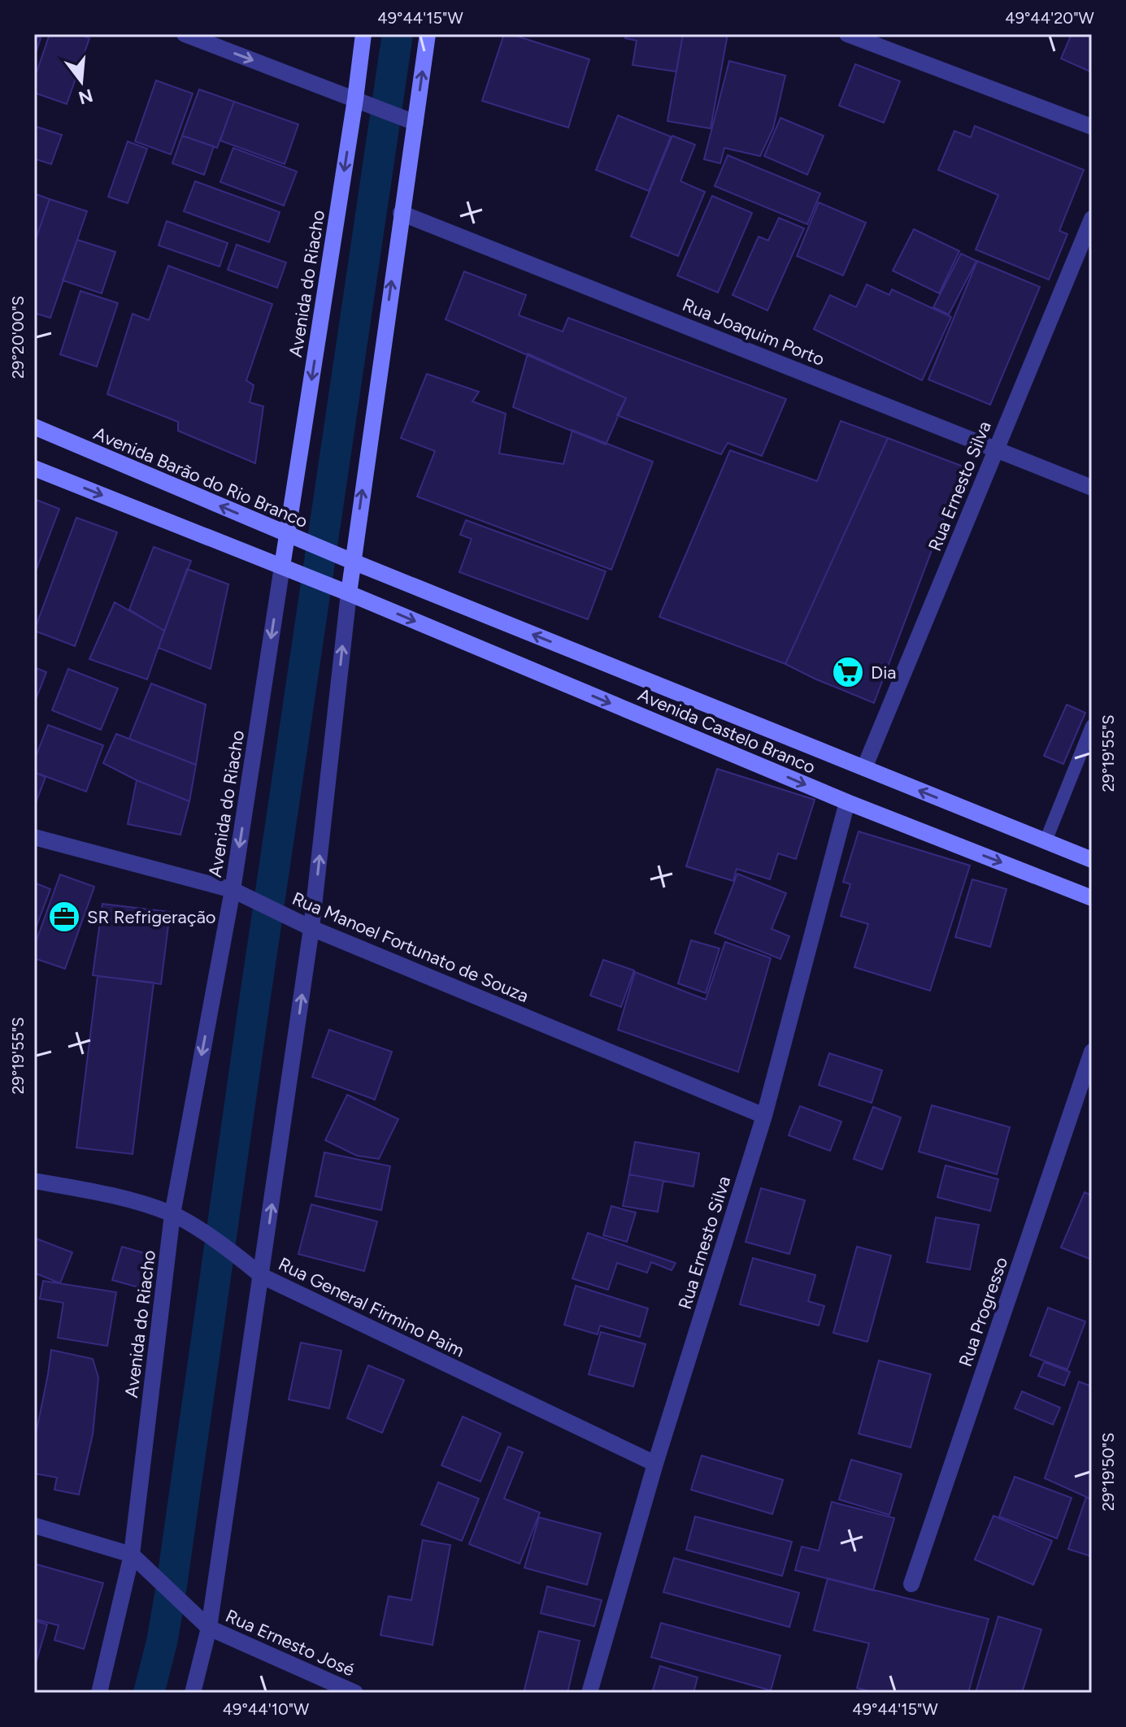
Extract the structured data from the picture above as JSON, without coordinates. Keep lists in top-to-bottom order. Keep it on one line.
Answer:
{"streets":{"main road":["Avenida do Riacho","Avenida Barão do Rio Branco","Avenida Castelo Branco"],"street":["Rua Joaquim Porto","Rua Ernesto Silva","Rua Manoel Fortunato de Souza","Rua General Firmino Paim","Rua Progresso","Rua Ernesto José"]},"crossings":[["Avenida do Riacho","Avenida Barão do Rio Branco"],["Avenida do Riacho","Rua Manoel Fortunato de Souza"],["Avenida do Riacho","Rua General Firmino Paim"],["Avenida do Riacho","Rua Ernesto José"],["Rua Joaquim Porto","Rua Ernesto Silva"],["Avenida Barão do Rio Branco","Avenida Castelo Branco"],["Rua Ernesto Silva","Avenida Castelo Branco"],["Rua Ernesto Silva","Rua Manoel Fortunato de Souza"],["Rua Ernesto Silva","Rua General Firmino Paim"]],"places":{"supermarket":["Dia"],"office":["SR Refrigeração"]},"north":"bottom","coordinates":["49°44'15\"W","49°44'20\"W","29°20'00\"S","29°19'55\"S","29°19'50\"S","49°44'10\"W"]}
